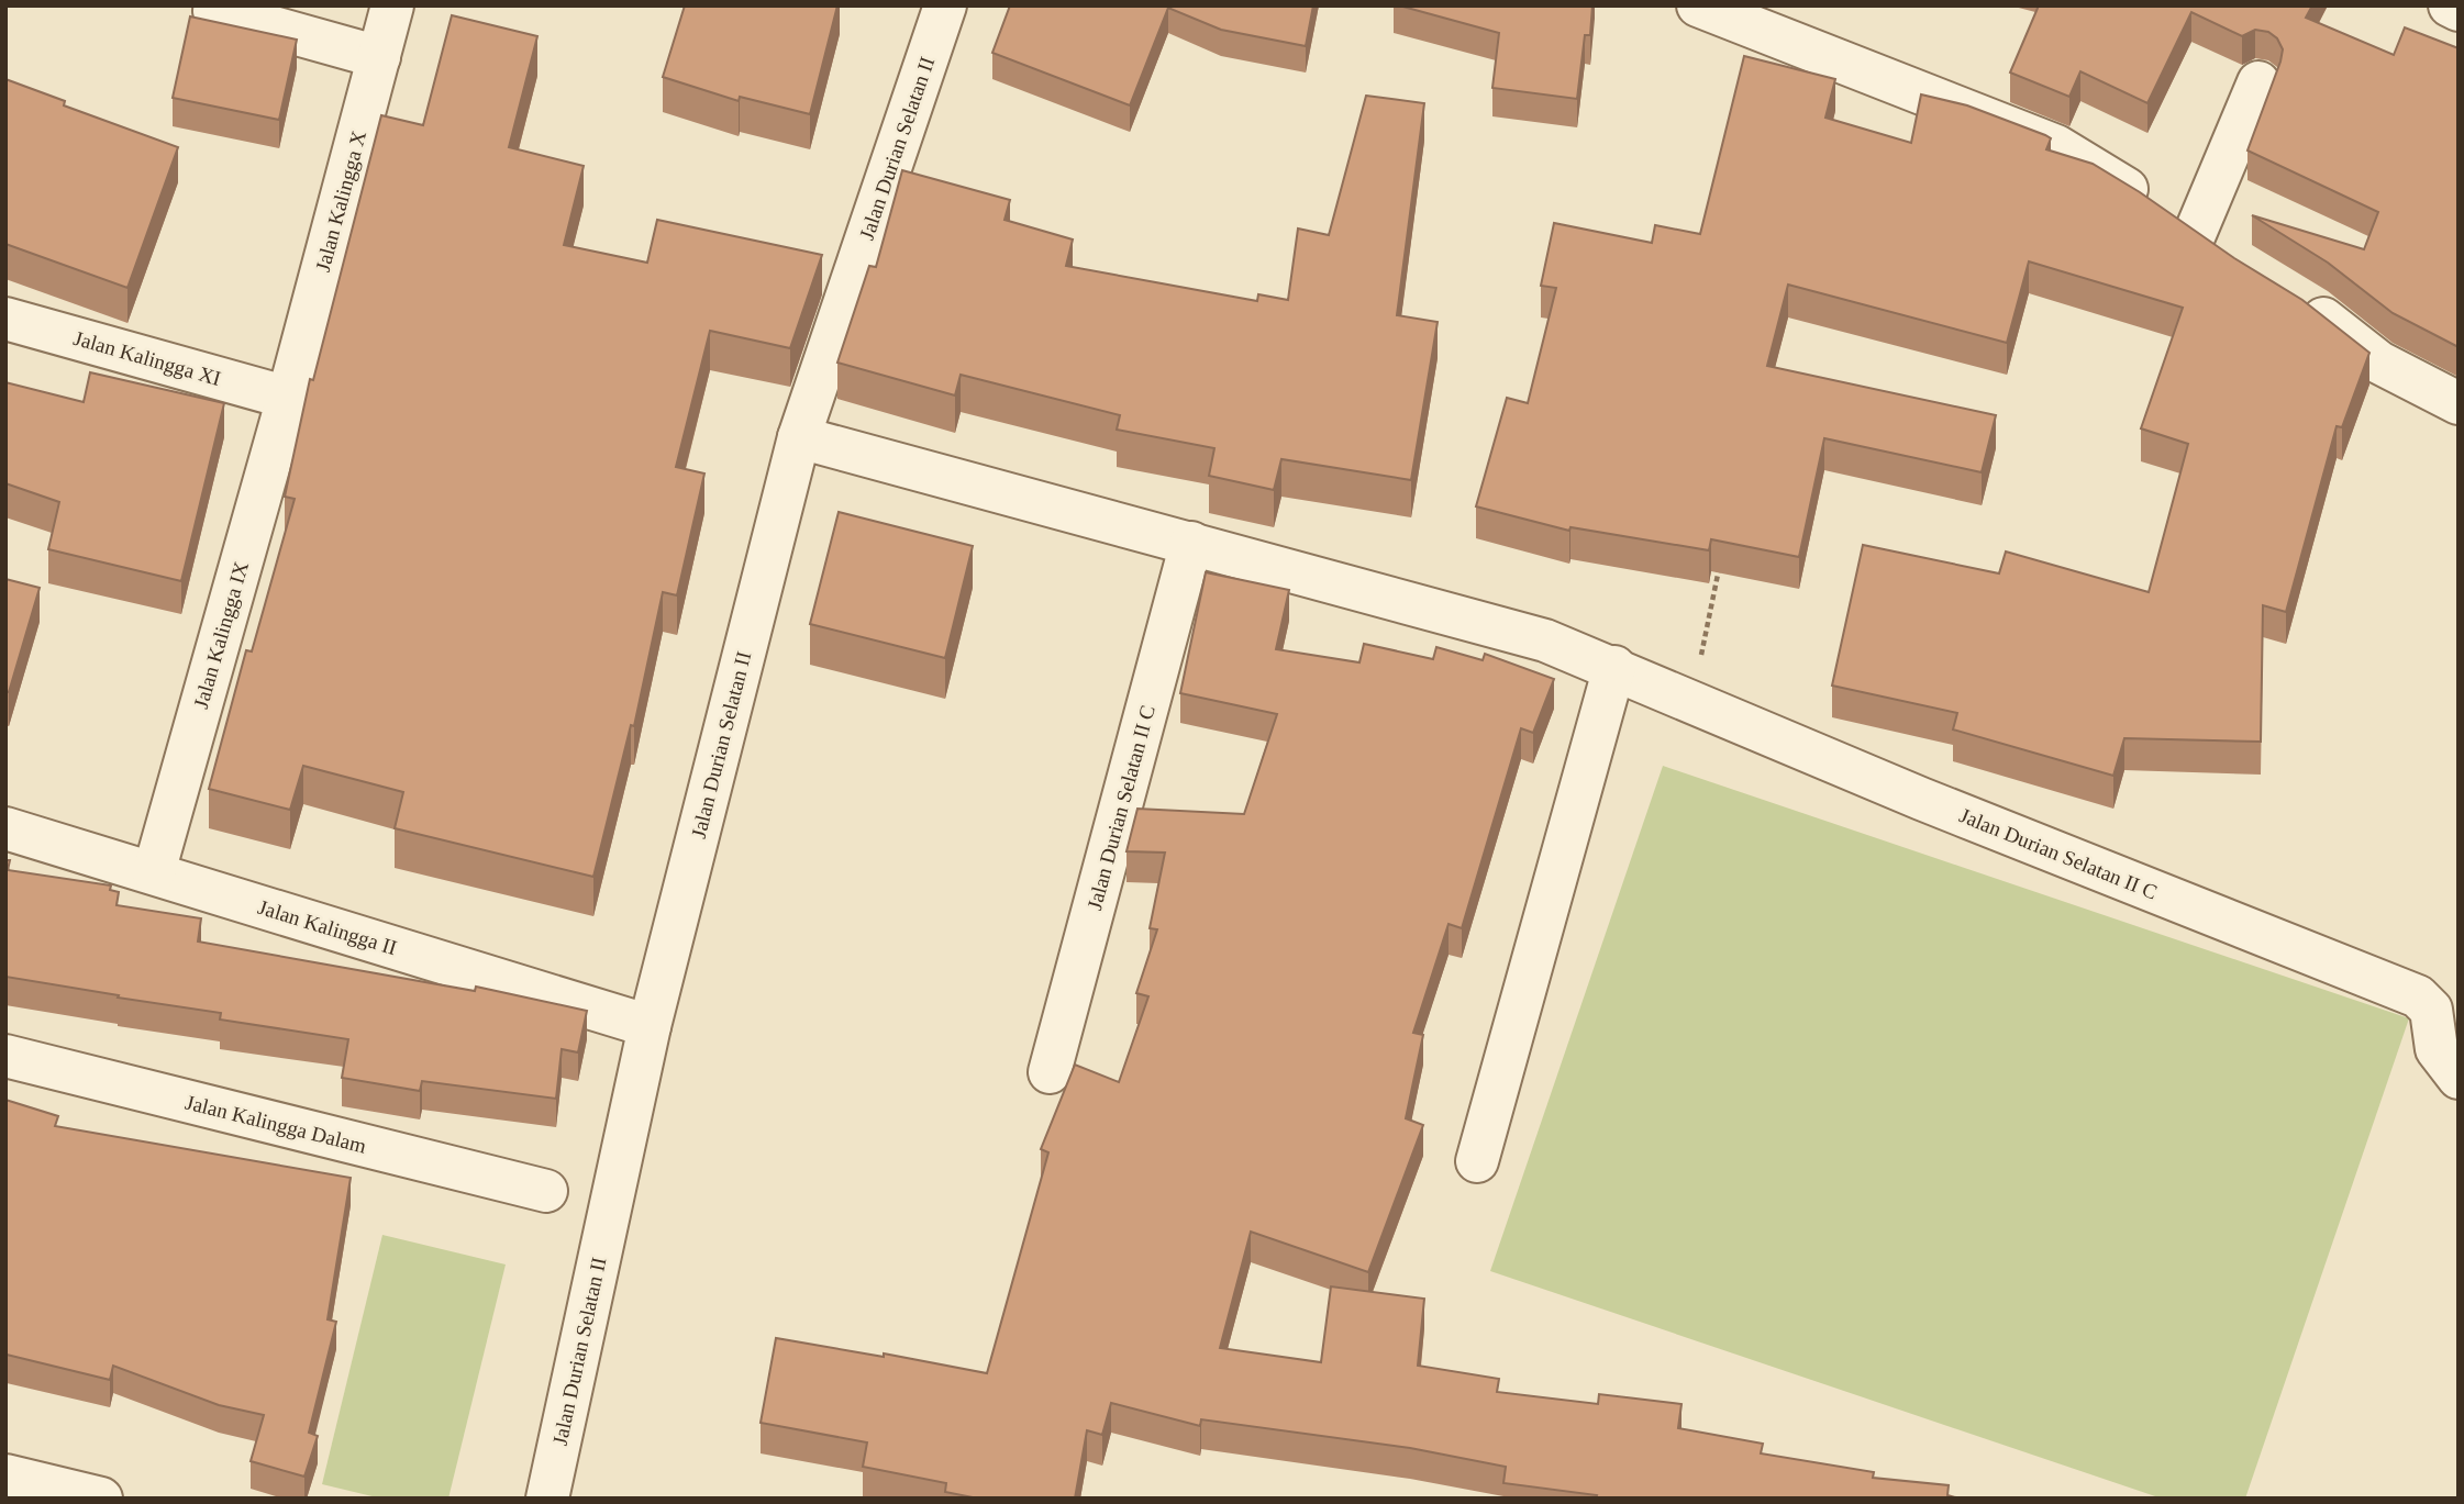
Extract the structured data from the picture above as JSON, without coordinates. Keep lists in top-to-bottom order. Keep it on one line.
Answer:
{"streets":{"street":["Jalan Durian Selatan II","Jalan Kalingga X","Jalan Kalingga XI","Jalan Kalingga IX","Jalan Durian Selatan II C","Jalan Kalingga II","Jalan Kalingga Dalam"]},"crossings":[["Jalan Durian Selatan II","Jalan Durian Selatan II C"],["Jalan Durian Selatan II","Jalan Kalingga II"],["Jalan Kalingga X","Jalan Kalingga XI"],["Jalan Kalingga X","Jalan Kalingga IX"],["Jalan Kalingga XI","Jalan Kalingga IX"],["Jalan Kalingga IX","Jalan Kalingga II"]]}
